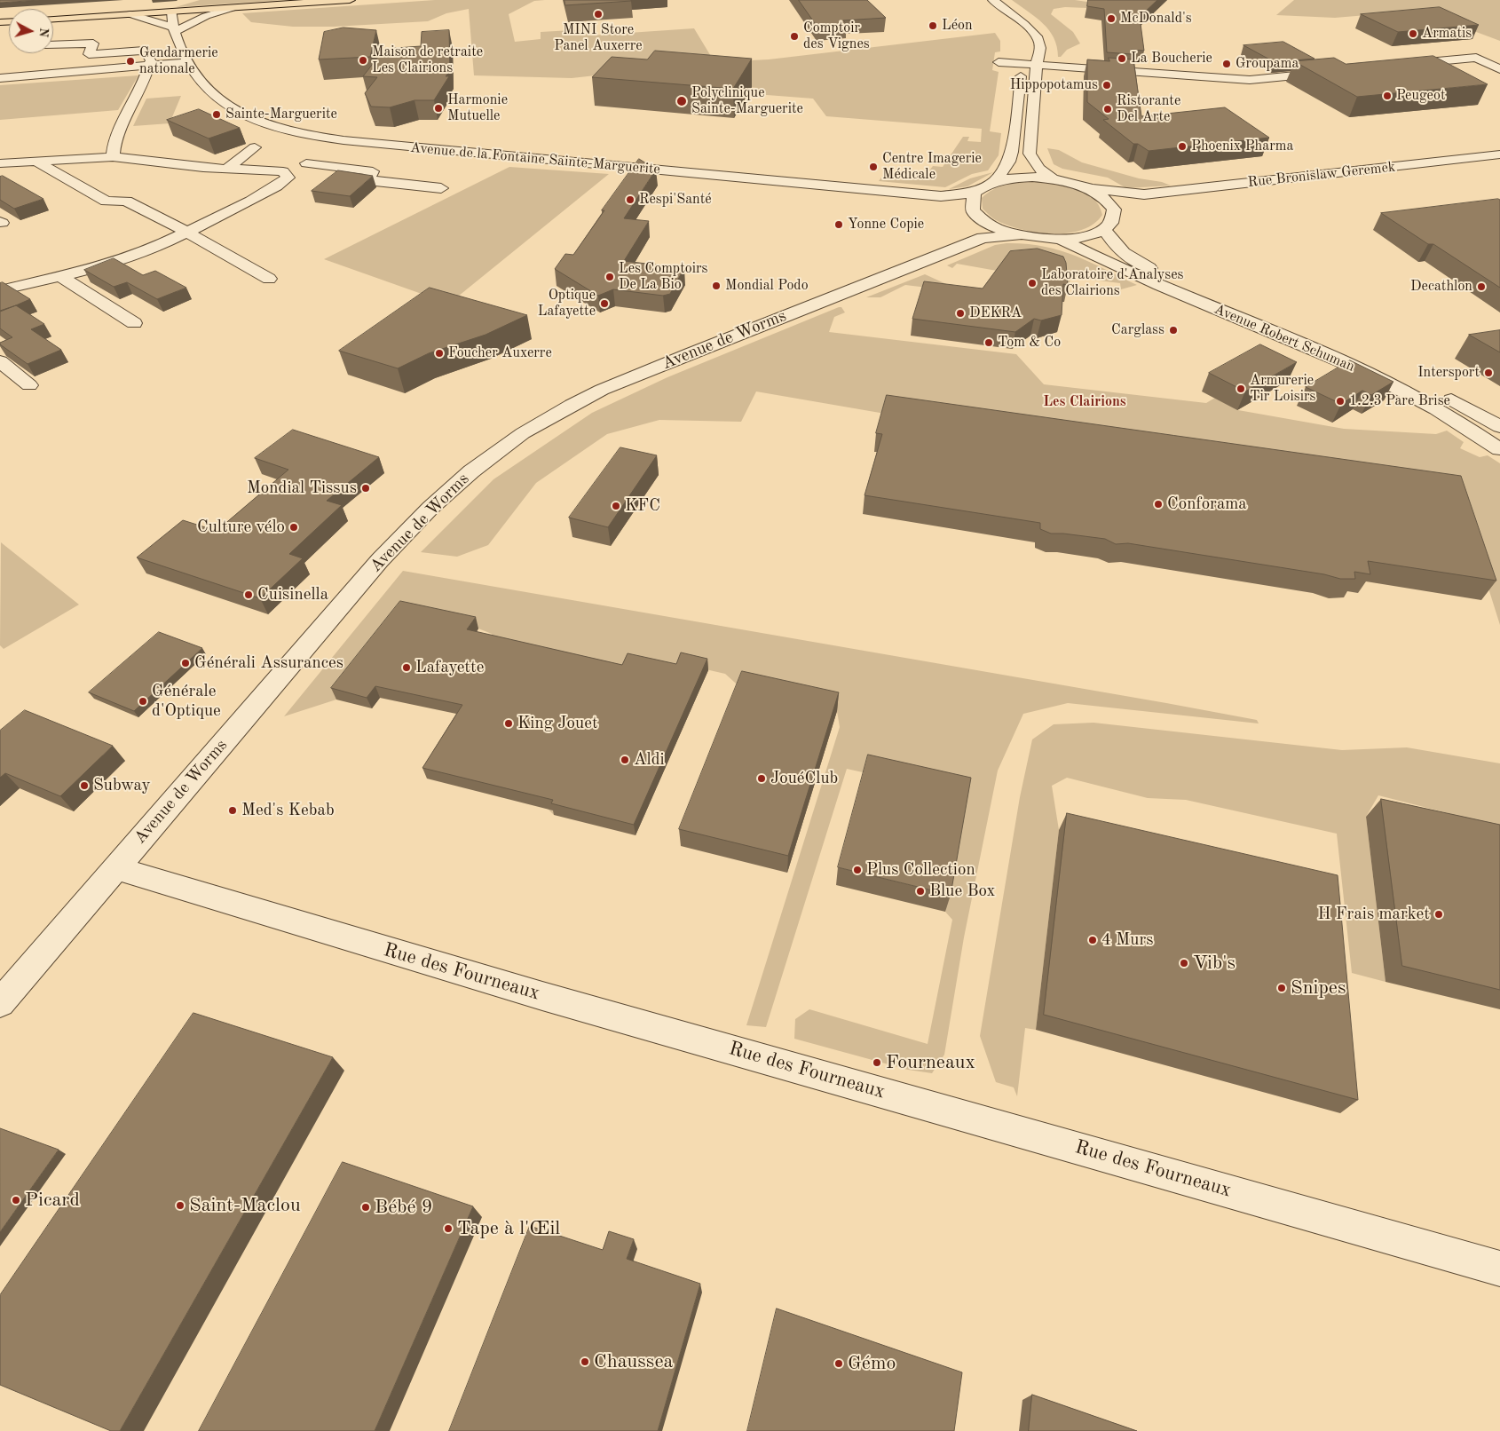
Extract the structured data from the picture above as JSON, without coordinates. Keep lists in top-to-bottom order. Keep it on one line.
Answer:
{"streets":{"street":["Avenue de la Fontaine Sainte-Marguerite","Rue Bronislaw Geremek","Avenue Robert Schuman","Avenue de Worms","Rue des Fourneaux"]},"crossings":[["Avenue de la Fontaine Sainte-Marguerite","Avenue de Worms"],["Avenue de Worms","Rue des Fourneaux"]],"districts":["Les Clairions"],"places":["MINI Store Panel Auxerre","McDonald's","Léon","Armatis","Comptoir des Vignes","La Boucherie","Maison de retraite Les Clairions","Gendarmerie nationale","Groupama","Hippopotamus","Peugeot","Polyclinique Sainte-Marguerite","Harmonie Mutuelle","Ristorante Del Arte","Sainte-Marguerite","Phoenix Pharma","Centre Imagerie Médicale","Respi'Santé","Yonne Copie","Les Comptoirs De La Bio","Laboratoire d'Analyses des Clairions","Mondial Podo","Decathlon","Optique Lafayette","DEKRA","Carglass","Tom & Co","Foucher Auxerre","Intersport","Armurerie Tir Loisirs","1.2.3 Pare Brise","Mondial Tissus","Conforama","KFC","Culture vélo","Cuisinella","Générali Assurances","Lafayette","Générale d'Optique","King Jouet","Aldi","JouéClub","Subway","Med's Kebab","Plus Collection","Blue Box","H Frais market","4 Murs","Vib's","Snipes","Fourneaux","Picard","Saint-Maclou","Bébé 9","Tape à l'Œil","Chaussea","Gémo"],"north":"right"}
